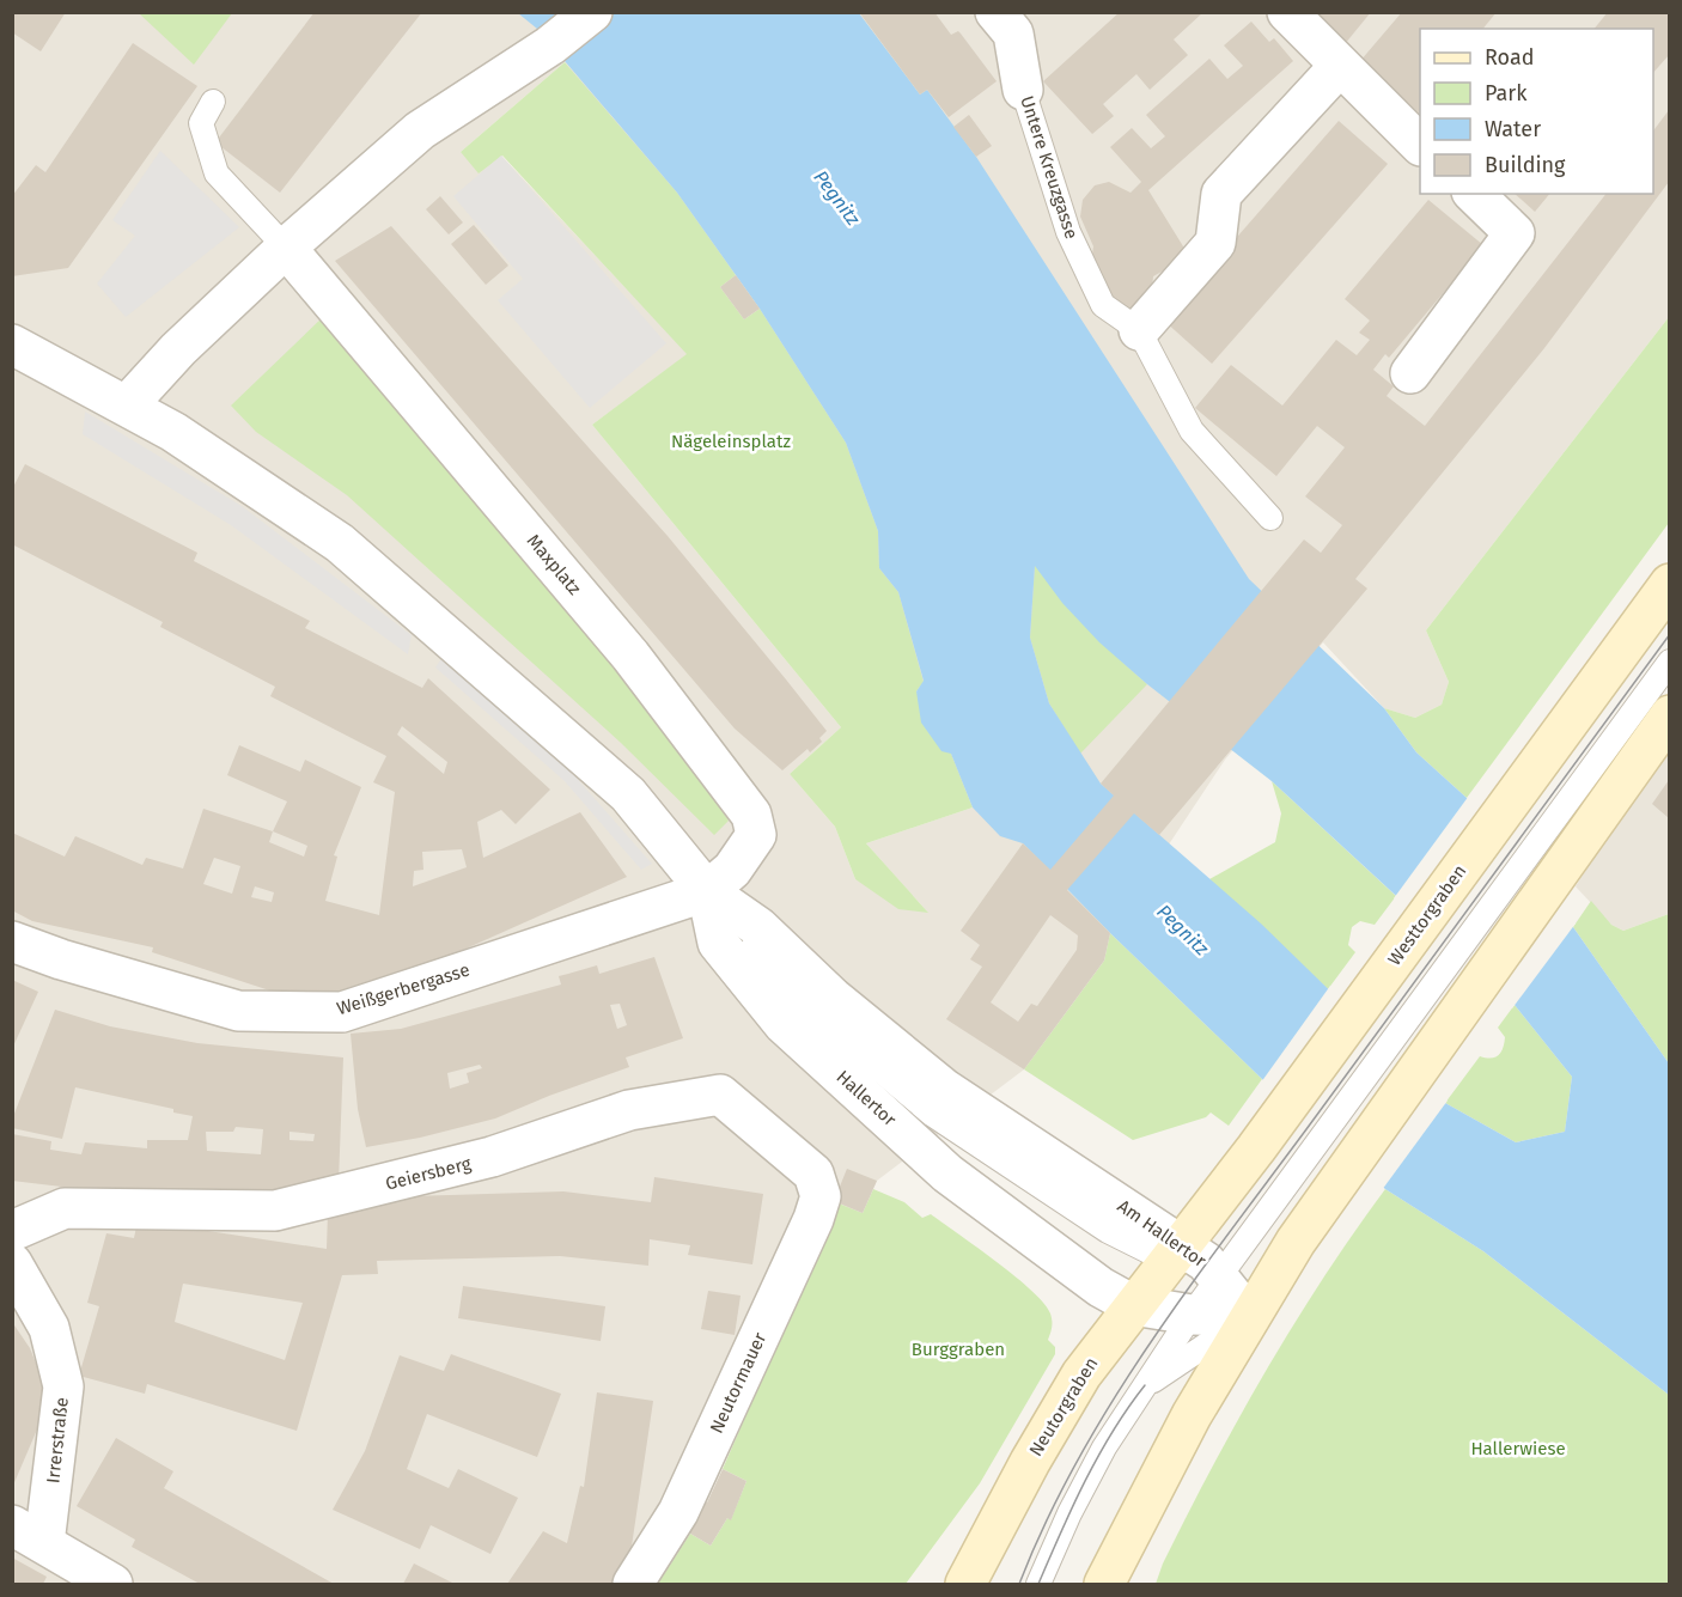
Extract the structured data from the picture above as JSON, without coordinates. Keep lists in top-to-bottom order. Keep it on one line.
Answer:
{"streets":{"main road":["Westtorgraben","Neutorgraben"],"street":["Untere Kreuzgasse","Maxplatz","Weißgerbergasse","Hallertor","Geiersberg","Am Hallertor","Neutormauer","Irrerstraße"]},"crossings":[["Maxplatz","Weißgerbergasse"],["Westtorgraben","Am Hallertor"],["Westtorgraben","Neutorgraben"],["Hallertor","Am Hallertor"],["Hallertor","Neutorgraben"],["Geiersberg","Neutormauer"],["Am Hallertor","Neutorgraben"]],"water":["Pegnitz"],"parks":["Nägeleinsplatz","Burggraben","Hallerwiese"],"legend":["Road","Park","Water","Building"]}
